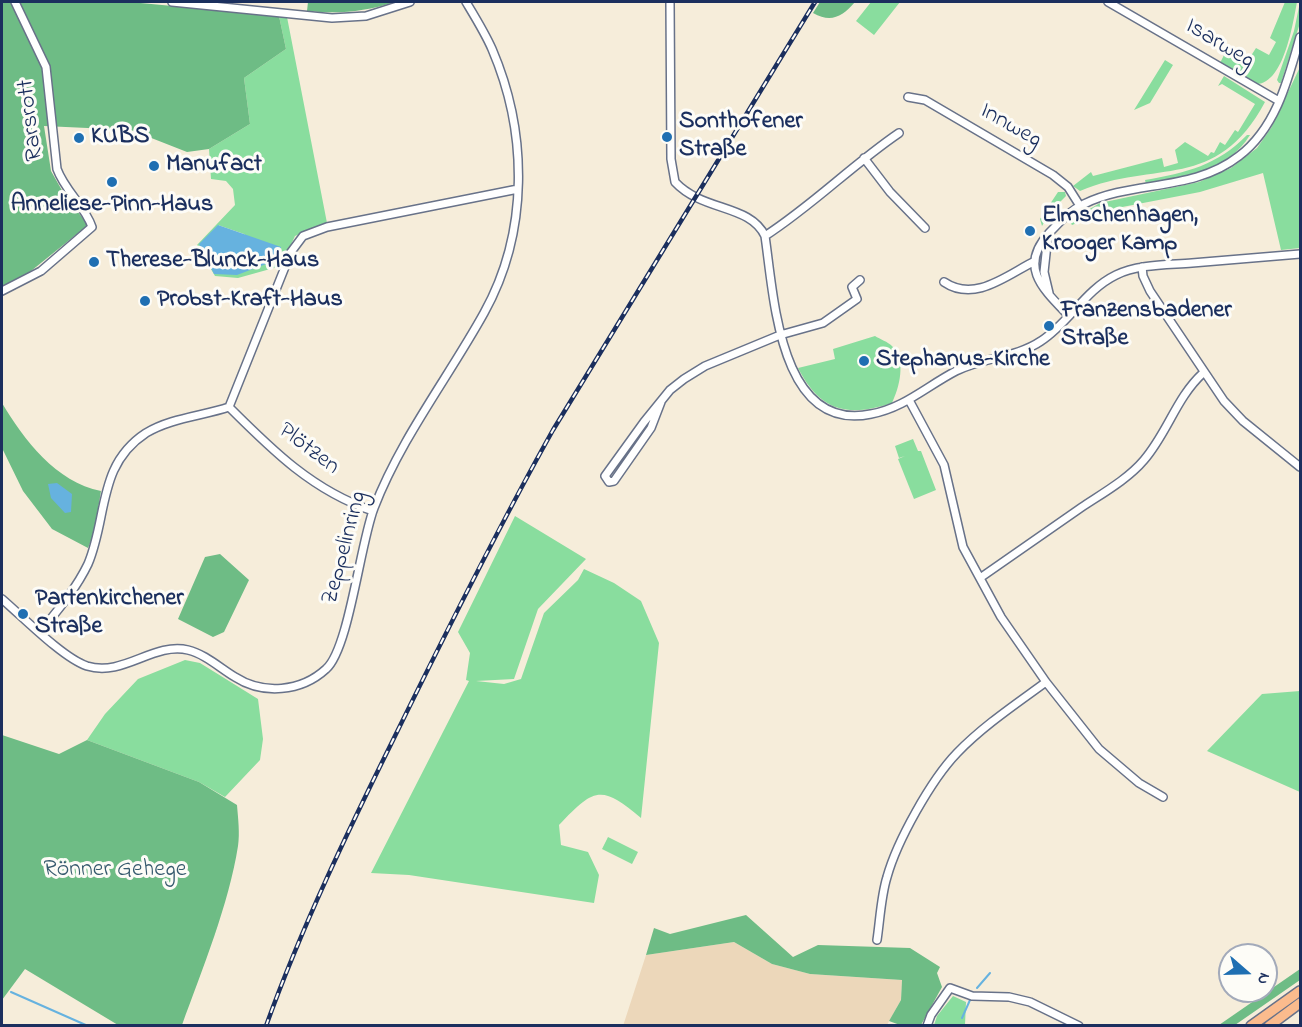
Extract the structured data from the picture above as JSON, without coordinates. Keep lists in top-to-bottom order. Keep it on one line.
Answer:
{"streets":{"street":["Isarweg","Rarsrott","Innweg","Plötzen","Zeppelinring"]},"crossings":[["Plötzen","Zeppelinring"]],"parks":["Rönner Gehege"],"places":["Sonthofener Straße","KUBS","Manufact","Anneliese-Pinn-Haus","Elmschenhagen, Krooger Kamp","Therese-Blunck-Haus","Probst-Kraft-Haus","Franzensbadener Straße","Stephanus-Kirche","Partenkirchener Straße"],"north":"right"}
